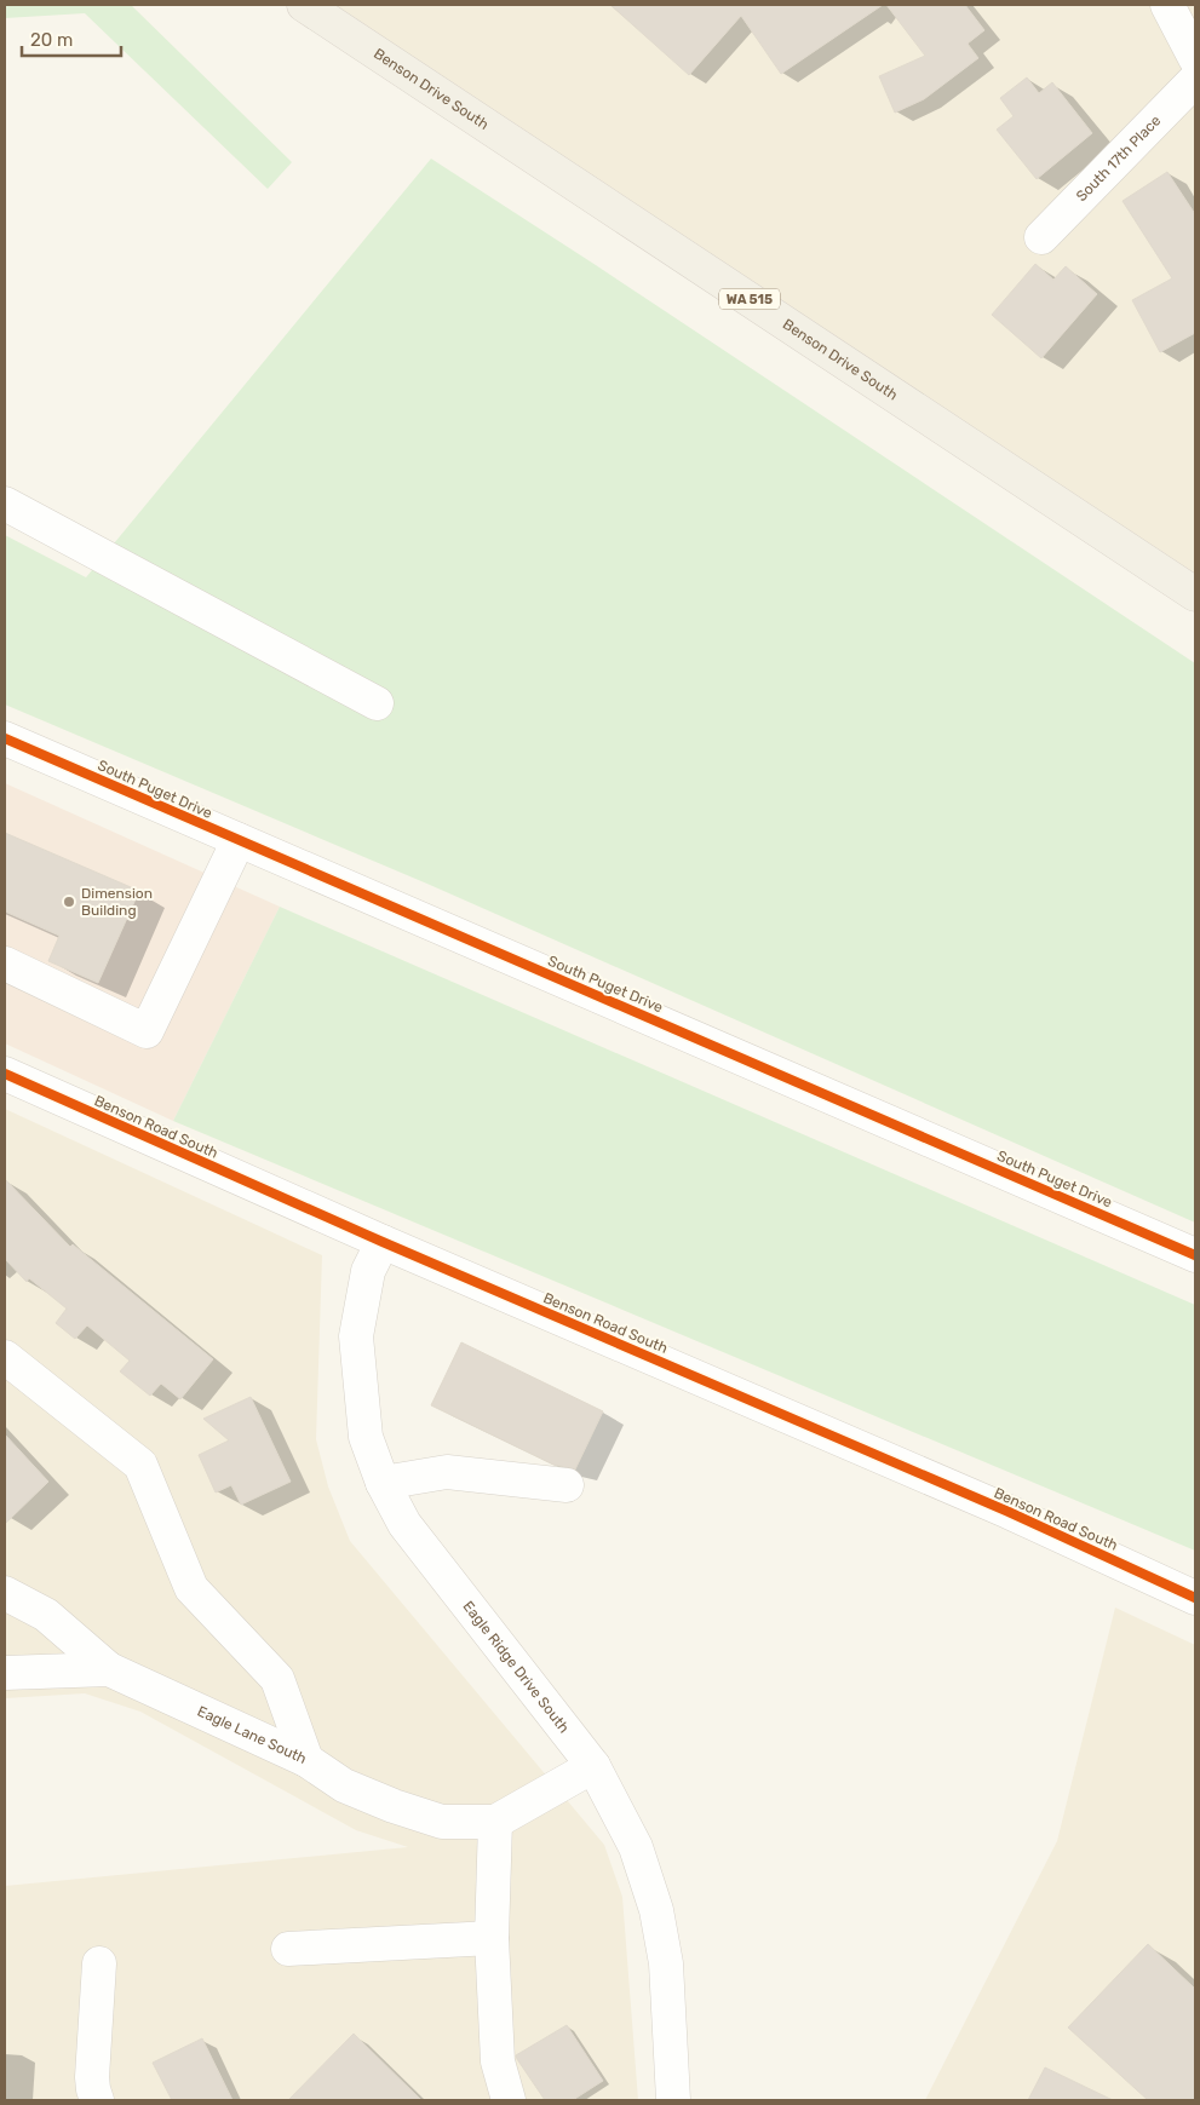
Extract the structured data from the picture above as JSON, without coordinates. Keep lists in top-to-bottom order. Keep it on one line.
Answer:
{"streets":{"main road":["Benson Drive South","WA 515"],"street":["South 17th Place","South Puget Drive","Benson Road South","Eagle Ridge Drive South","Eagle Lane South"]},"crossings":[["Benson Road South","Eagle Ridge Drive South"],["Eagle Ridge Drive South","Eagle Lane South"]],"places":["Dimension Building"],"scale_bar":"20 m"}
